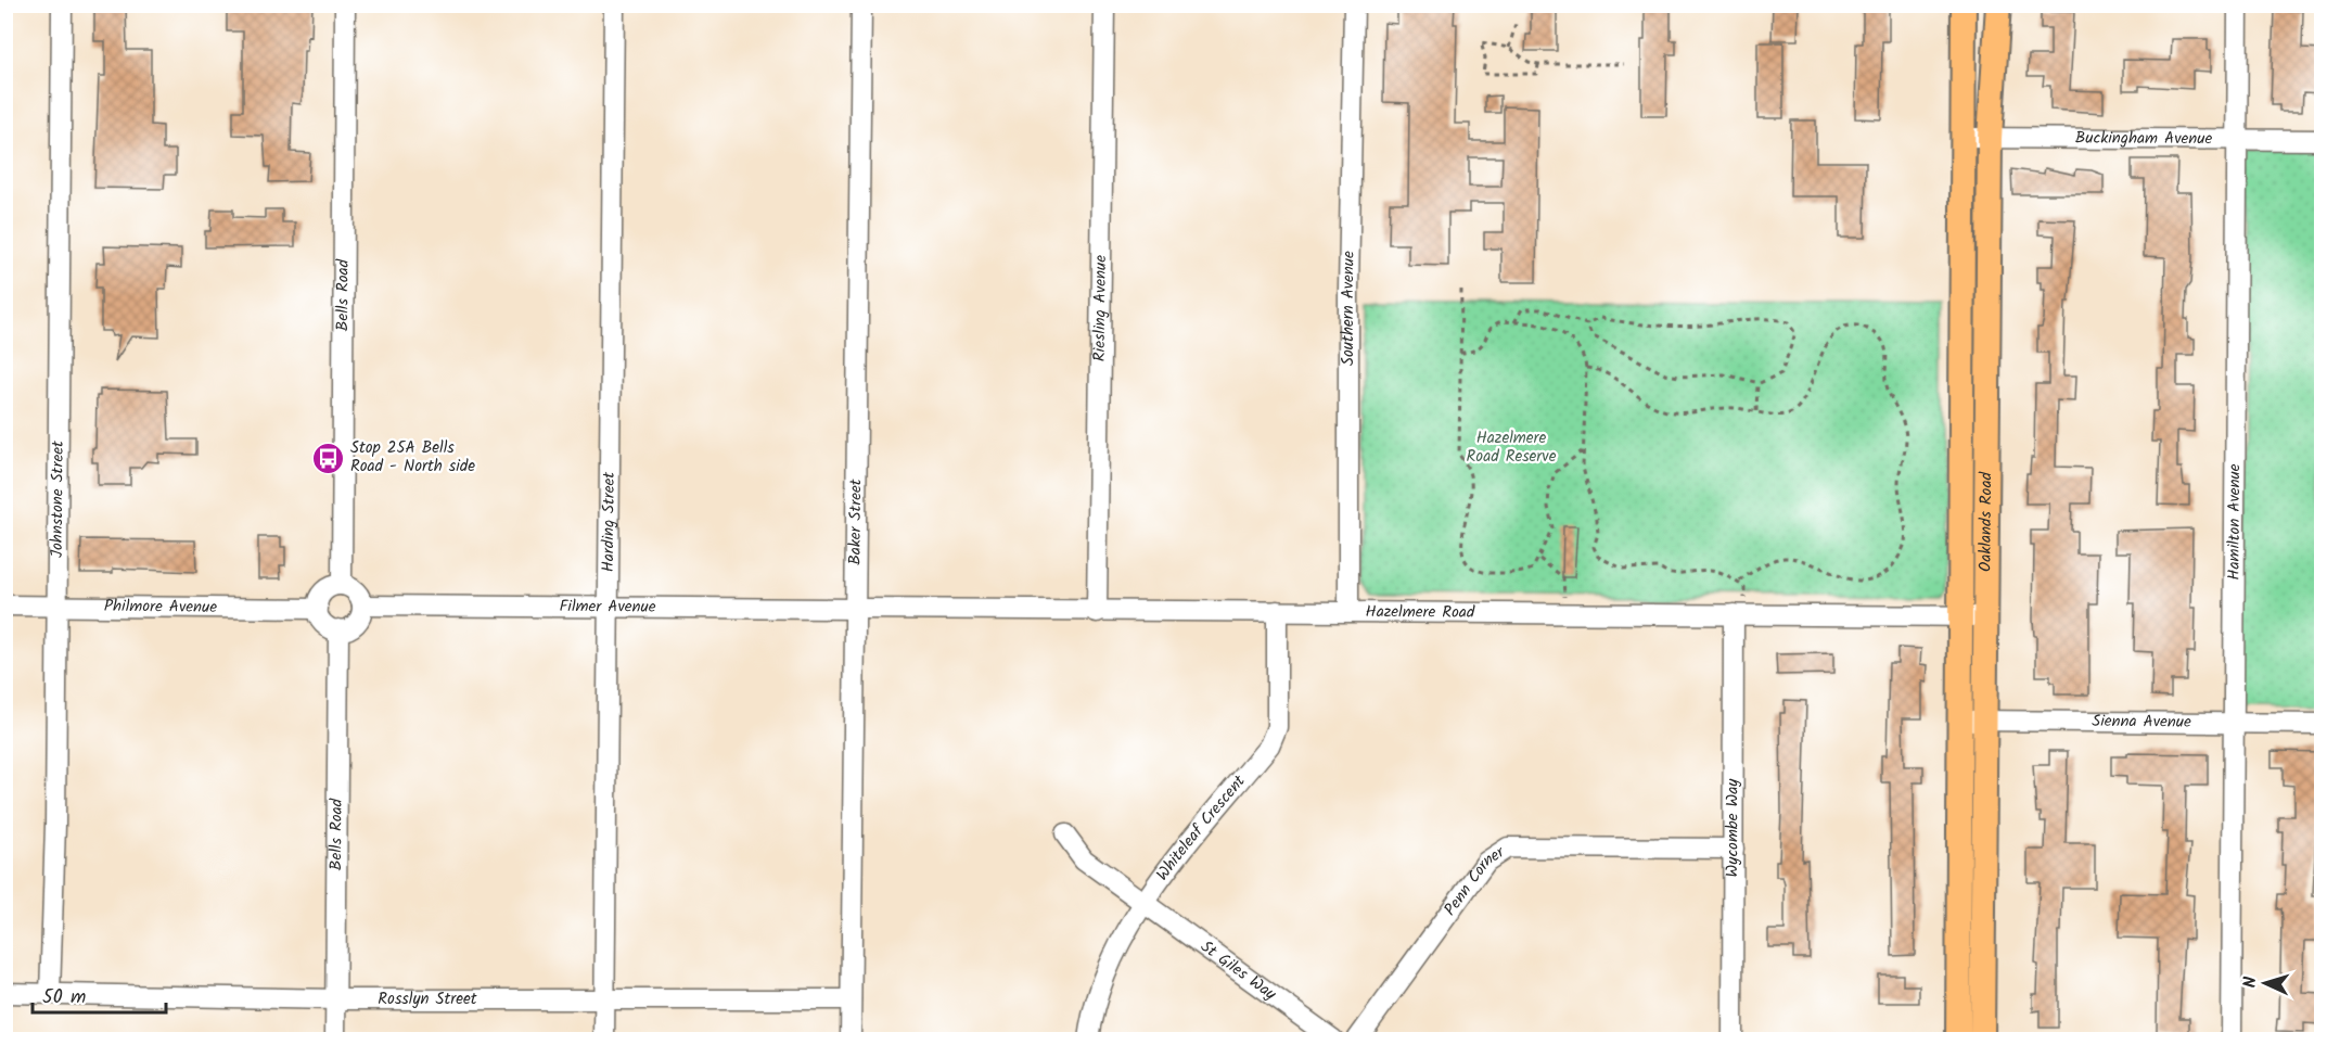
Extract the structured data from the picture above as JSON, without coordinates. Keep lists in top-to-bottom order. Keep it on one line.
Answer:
{"streets":{"main road":["Oaklands Road"],"street":["Buckingham Avenue","Bells Road","Riesling Avenue","Southern Avenue","Johnstone Street","Baker Street","Hamilton Avenue","Harding Street","Philmore Avenue","Filmer Avenue","Hazelmere Road","Sienna Avenue","Wycombe Way","Whiteleaf Crescent","Penn Corner","St Giles Way","Rosslyn Street"]},"crossings":[["Buckingham Avenue","Oaklands Road"],["Buckingham Avenue","Hamilton Avenue"],["Bells Road","Philmore Avenue"],["Bells Road","Filmer Avenue"],["Bells Road","Rosslyn Street"],["Riesling Avenue","Hazelmere Road"],["Southern Avenue","Hazelmere Road"],["Johnstone Street","Philmore Avenue"],["Johnstone Street","Rosslyn Street"],["Baker Street","Filmer Avenue"],["Baker Street","Hazelmere Road"],["Baker Street","Rosslyn Street"],["Oaklands Road","Hazelmere Road"],["Oaklands Road","Sienna Avenue"],["Hamilton Avenue","Sienna Avenue"],["Harding Street","Filmer Avenue"],["Harding Street","Rosslyn Street"],["Philmore Avenue","Filmer Avenue"],["Filmer Avenue","Hazelmere Road"],["Hazelmere Road","Wycombe Way"],["Hazelmere Road","Whiteleaf Crescent"],["Wycombe Way","Penn Corner"],["Whiteleaf Crescent","St Giles Way"]],"parks":["Hazelmere Road Reserve"],"places":{"bus stop":["Stop 25A Bells Road - North side"]},"scale_bar":"50 m","north":"left"}
